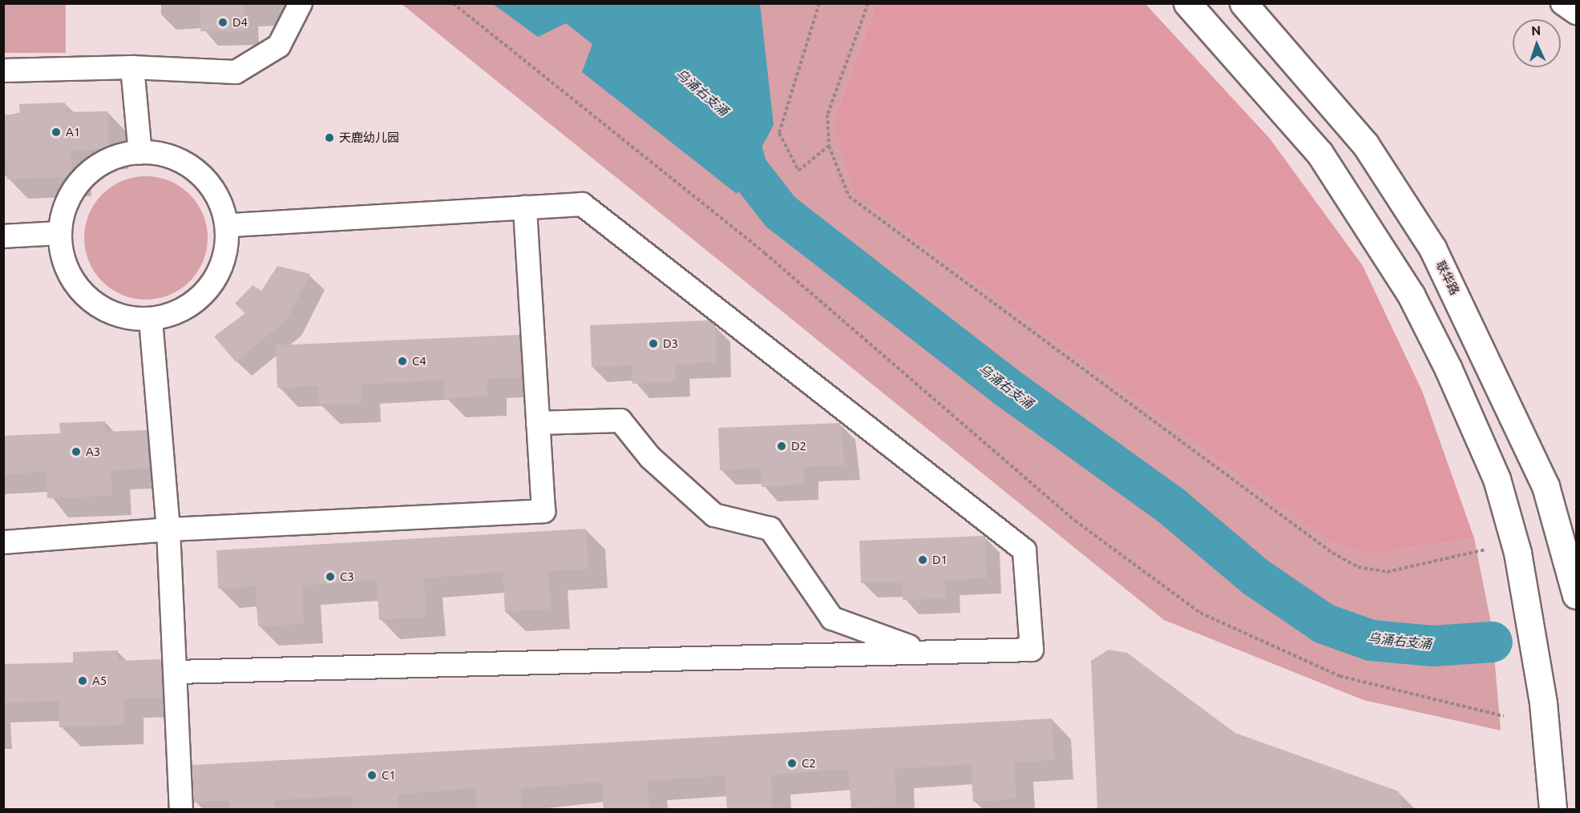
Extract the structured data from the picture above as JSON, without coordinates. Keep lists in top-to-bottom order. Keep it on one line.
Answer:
{"streets":{"street":["联华路"]},"water":["乌涌右支涌"],"places":["D4","A1","天鹿幼儿园","D3","C4","D2","A3","D1","C3","A5","C2","C1"],"north":"top"}
